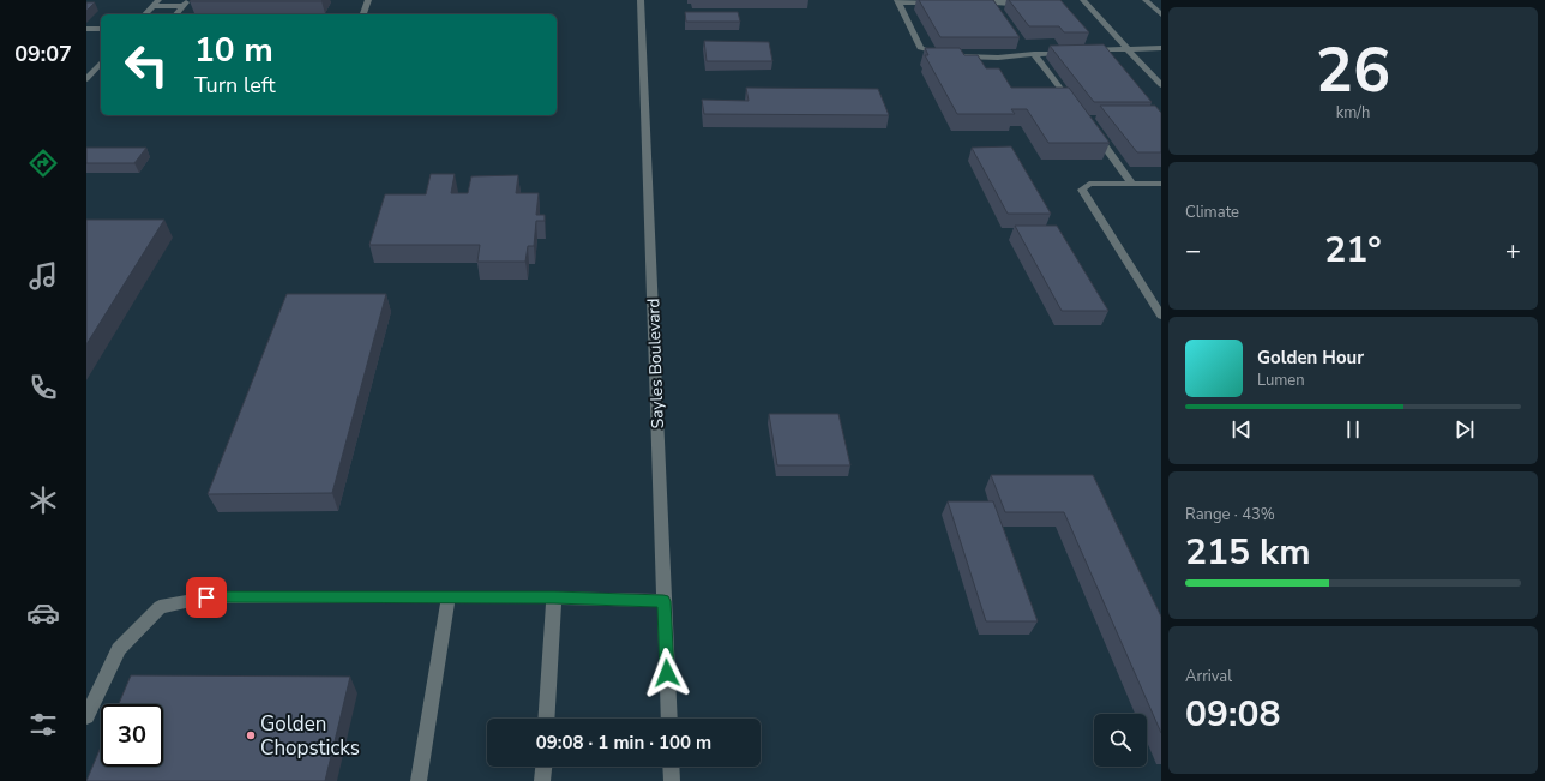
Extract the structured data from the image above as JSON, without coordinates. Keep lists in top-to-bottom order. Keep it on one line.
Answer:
{"streets":{"street":["Sayles Boulevard"]},"places":["Golden Chopsticks"],"page":{"tabs":"09:07","tile":[["26","km/h"],"Climate",["Range · 43%","215 km"],["Arrival","09:08"]],"turn":["10 m","Turn left"],"heat":["−","21°","+"],"song":["Golden Hour","Lumen"],"limit":"30","trip":"09:08 · 1 min · 100 m"}}
